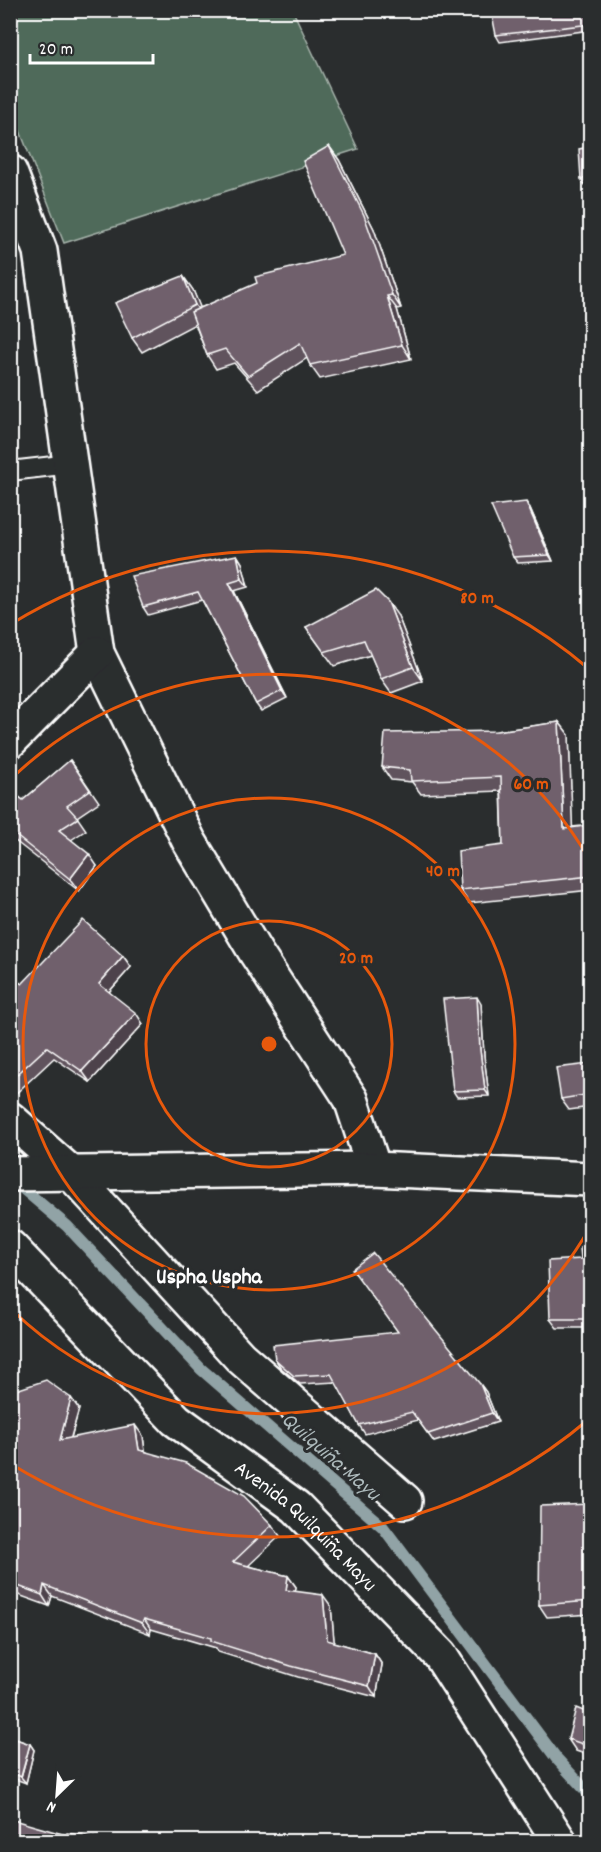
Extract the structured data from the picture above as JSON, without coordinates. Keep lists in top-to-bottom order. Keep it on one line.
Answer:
{"streets":{"street":["Avenida Quilquiña Mayu"]},"districts":["Uspha Uspha"],"water":["Quilquiña Mayu"],"scale_bar":"20 m","north":"bottom left","rings":["80 m","60 m","40 m","20 m"]}
